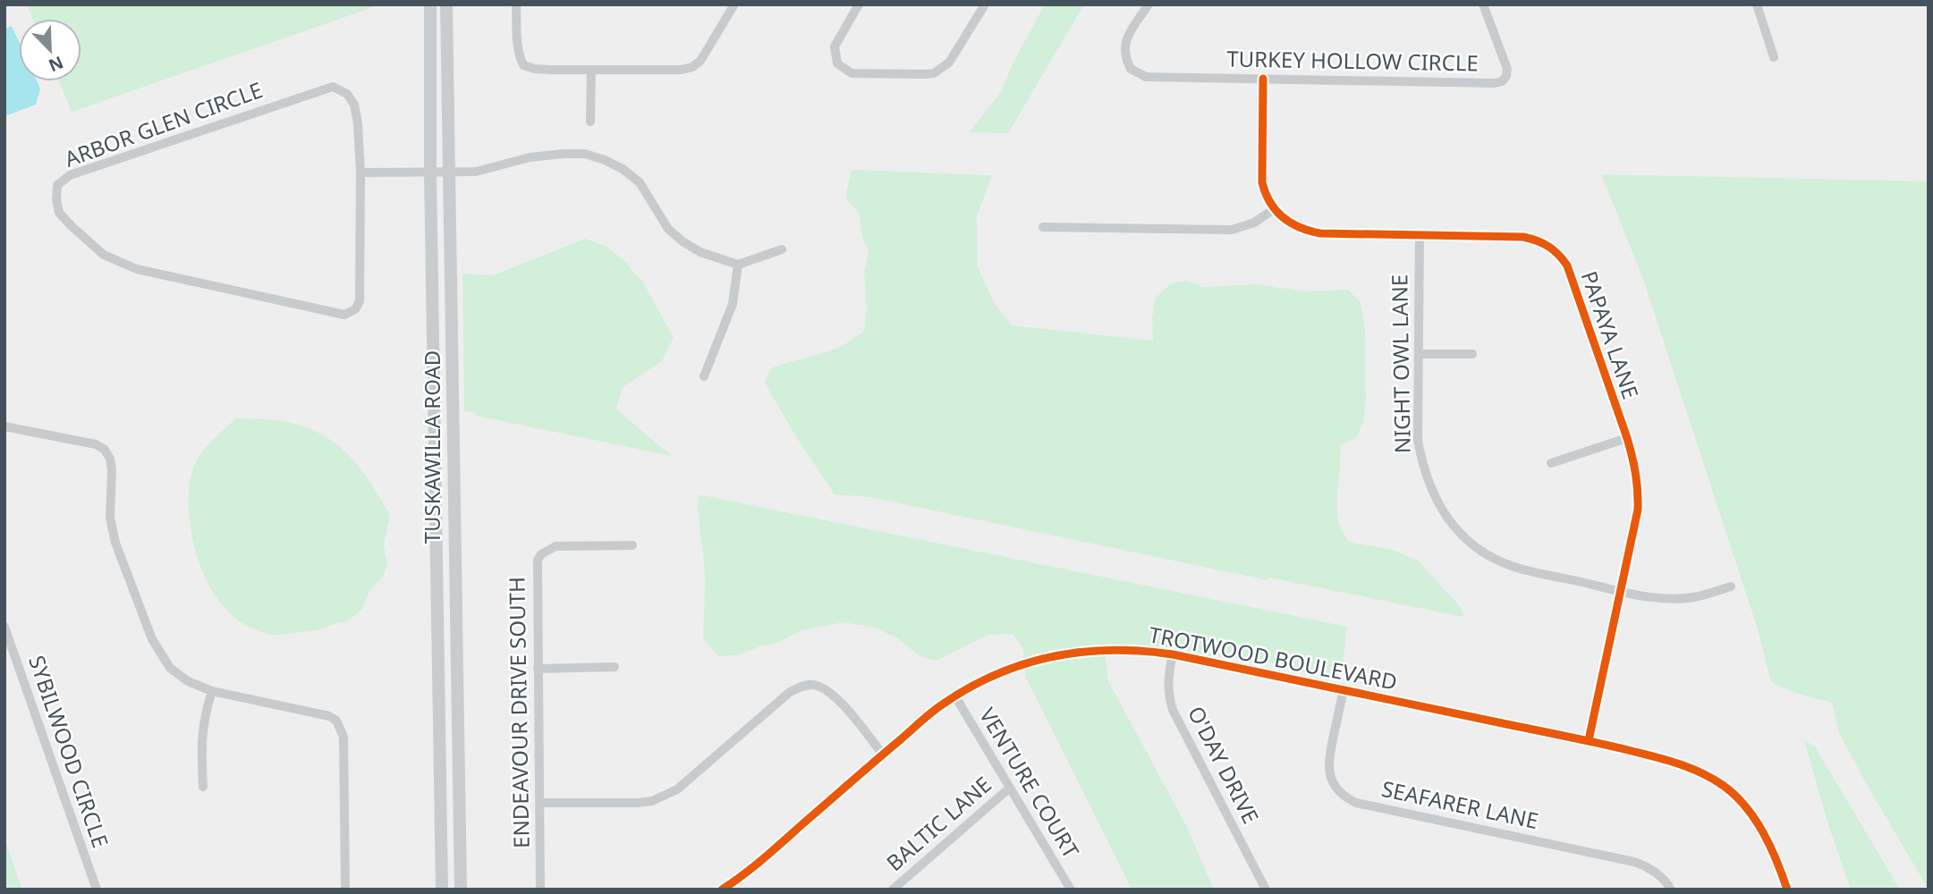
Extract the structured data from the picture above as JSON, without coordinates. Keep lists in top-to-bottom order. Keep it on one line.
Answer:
{"streets":{"main road":["TUSKAWILLA ROAD"],"street":["TURKEY HOLLOW CIRCLE","ARBOR GLEN CIRCLE","PAPAYA LANE","NIGHT OWL LANE","TROTWOOD BOULEVARD","ENDEAVOUR DRIVE SOUTH","SYBILWOOD CIRCLE","O'DAY DRIVE","VENTURE COURT","SEAFARER LANE","BALTIC LANE"]},"crossings":[["TURKEY HOLLOW CIRCLE","PAPAYA LANE"],["PAPAYA LANE","NIGHT OWL LANE"],["PAPAYA LANE","TROTWOOD BOULEVARD"],["TROTWOOD BOULEVARD","O'DAY DRIVE"],["TROTWOOD BOULEVARD","VENTURE COURT"],["TROTWOOD BOULEVARD","SEAFARER LANE"],["VENTURE COURT","BALTIC LANE"]],"north":"bottom right"}
